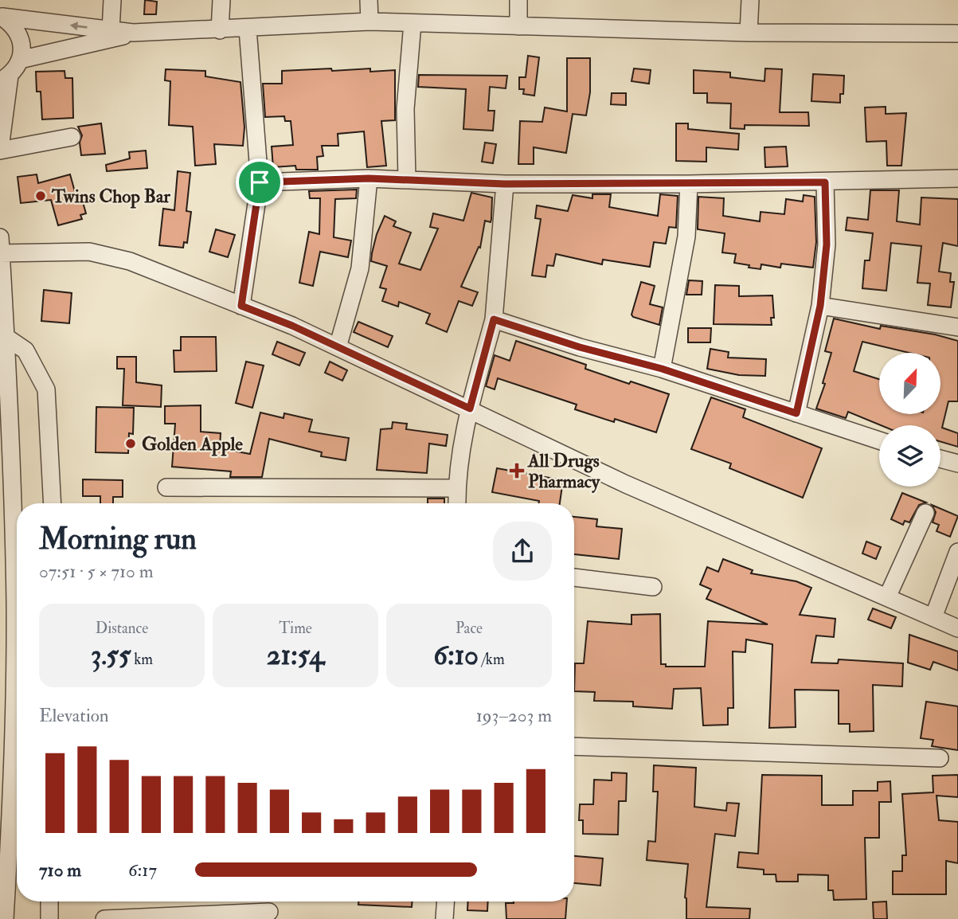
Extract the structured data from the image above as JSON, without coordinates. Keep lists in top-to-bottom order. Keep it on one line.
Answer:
{"places":{"other":["Twins Chop Bar","Golden Apple"],"health":["All Drugs Pharmacy"]},"north":"top right","page":{"heading":["Morning run","07:51 · 5 × 710 m"],"stats":[["Distance","3.55 km"],["Time","21:54"],["Pace","6:10 /km"]],"chart":["Elevation","193–203 m"],"list":[{"name":"710 m","note":"6:17"}]}}
